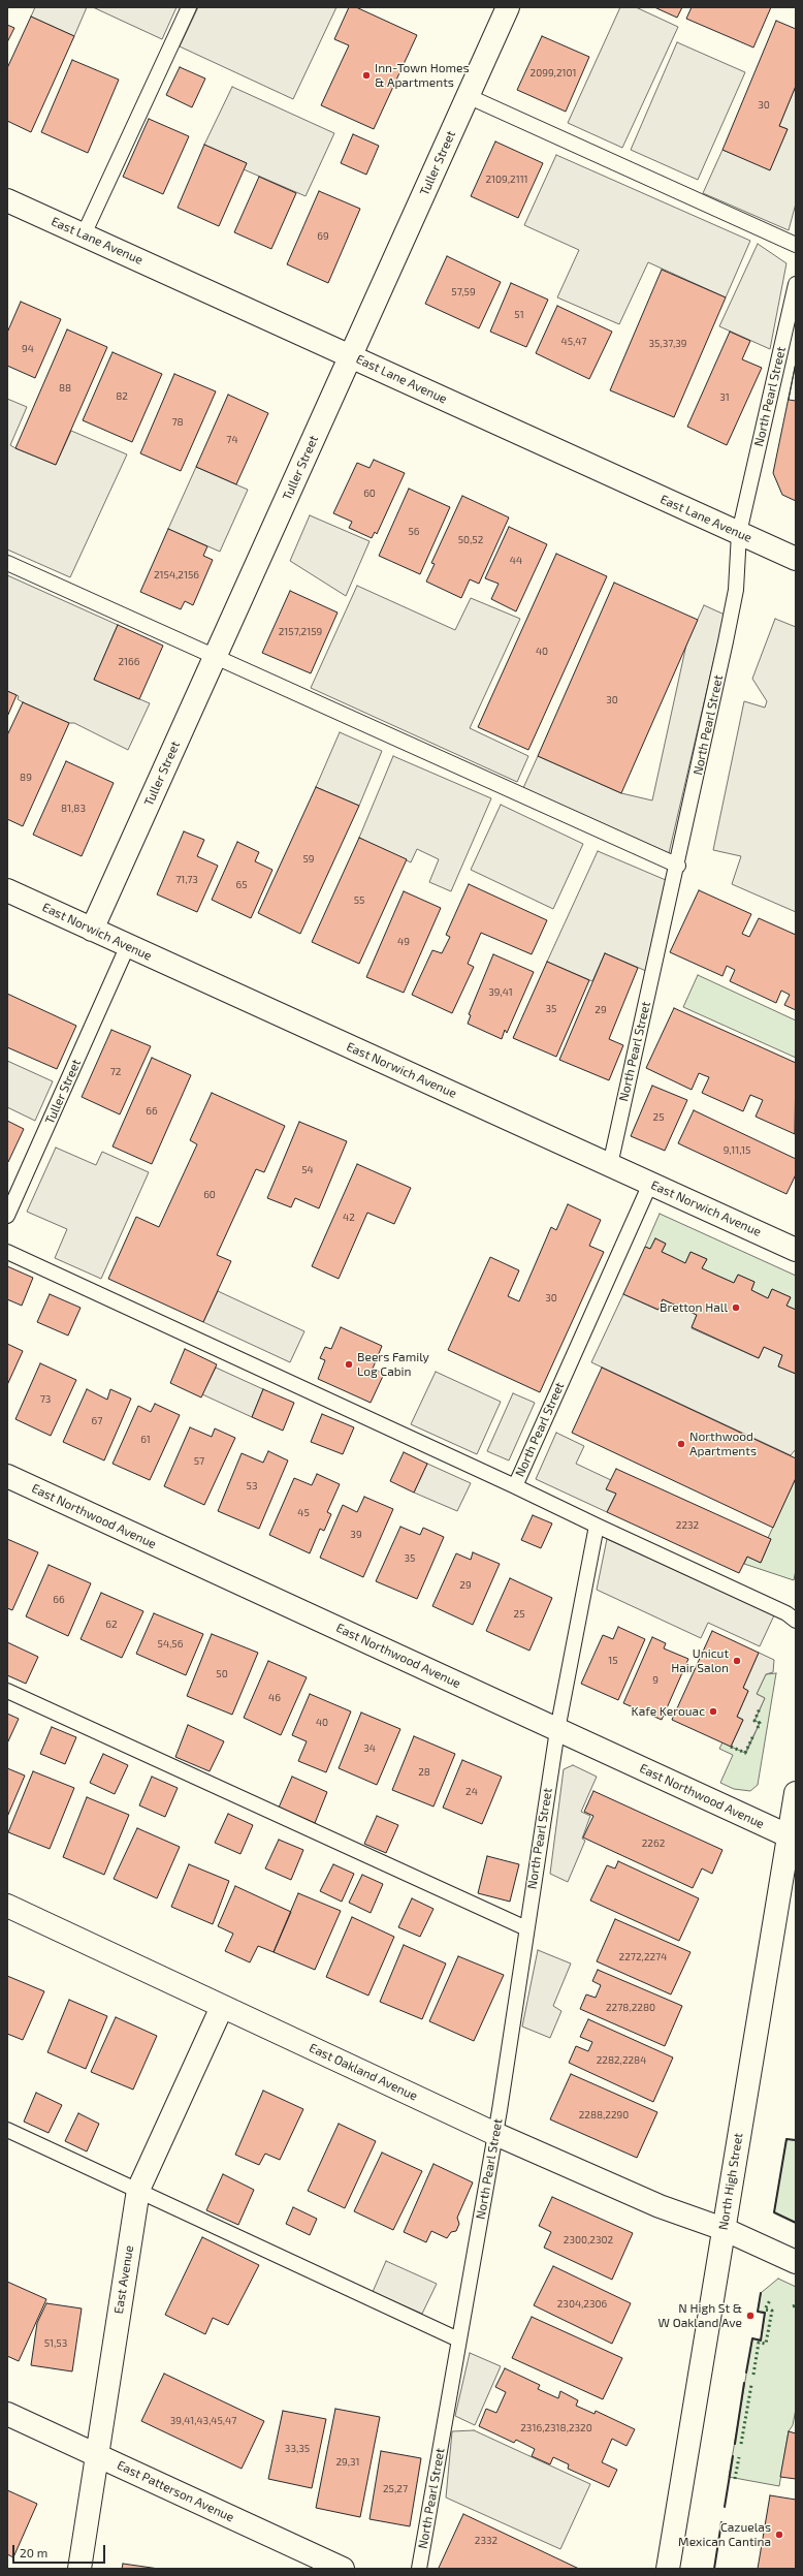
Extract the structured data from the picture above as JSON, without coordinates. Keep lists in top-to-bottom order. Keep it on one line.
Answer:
{"streets":{"street":["Tuller Street","East Lane Avenue","East Norwich Avenue","East Northwood Avenue","East Oakland Avenue","North High Street","East Avenue","East Patterson Avenue"],"lane":["North Pearl Street"]},"crossings":[["Tuller Street","East Lane Avenue"],["Tuller Street","East Norwich Avenue"],["East Lane Avenue","North Pearl Street"],["North Pearl Street","East Norwich Avenue"],["North Pearl Street","East Northwood Avenue"],["North Pearl Street","East Oakland Avenue"],["East Northwood Avenue","North High Street"],["East Oakland Avenue","North High Street"],["East Oakland Avenue","East Avenue"],["East Avenue","East Patterson Avenue"]],"places":["Inn-Town Homes & Apartments","Bretton Hall","Beers Family Log Cabin","Northwood Apartments","Unicut Hair Salon","Kafe Kerouac","N High St & W Oakland Ave","Cazuelas Mexican Cantina"],"house_numbers":["2099,2101","30","2109,2111","69","57,59","51","45,47","35,37,39","94","88","82","31","78","74","60","56","50,52","44","2154,2156","2157,2159","40","2166","30","89","81,83","59","71,73","65","55","49","39,41","35","29","72","66","25","9,11,15","54","60","42","30","73","67","61","57","53","45","2232","39","35","29","66","25","62","54,56","15","50","9","46","40","34","28","24","2262","2272,2274","2278,2280","2282,2284","2288,2290","2300,2302","2304,2306","51,53","39,41,43,45,47","2316,2318,2320","33,35","29,31","25,27","2332"],"scale_bar":"20 m"}
